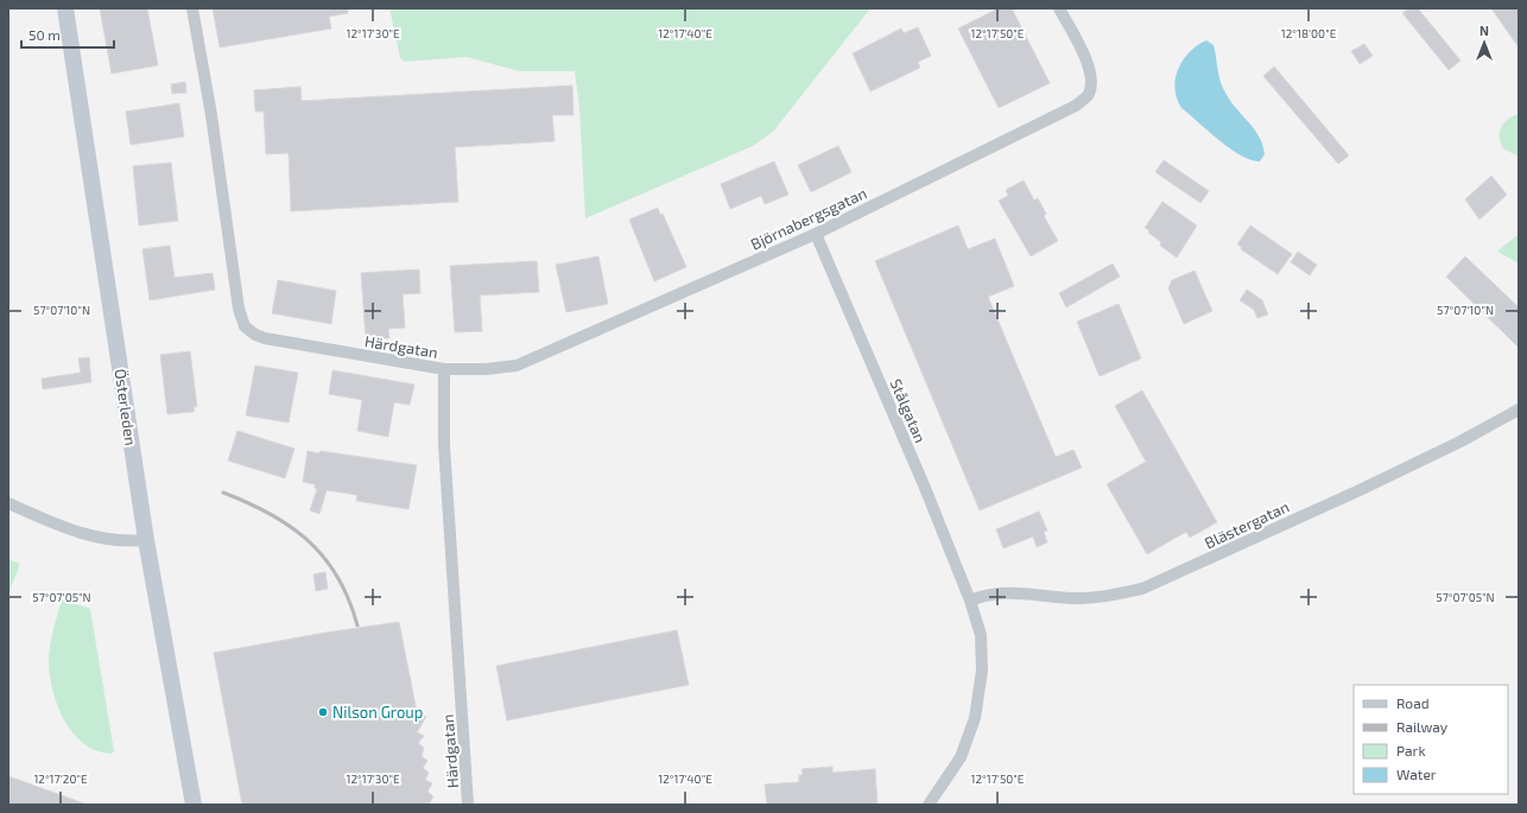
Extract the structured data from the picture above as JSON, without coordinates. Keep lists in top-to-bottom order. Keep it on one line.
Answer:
{"streets":{"main road":["Österleden"],"street":["Björnabergsgatan","Härdgatan","Stålgatan","Blästergatan"]},"crossings":[["Björnabergsgatan","Härdgatan"],["Björnabergsgatan","Stålgatan"],["Stålgatan","Blästergatan"]],"places":["Nilson Group"],"legend":["Road","Railway","Park","Water"],"scale_bar":"50 m","north":"top","coordinates":["12°17'30\"E","12°17'40\"E","12°17'50\"E","12°18'00\"E","57°07'10\"N","57°07'05\"N","12°17'20\"E"]}
